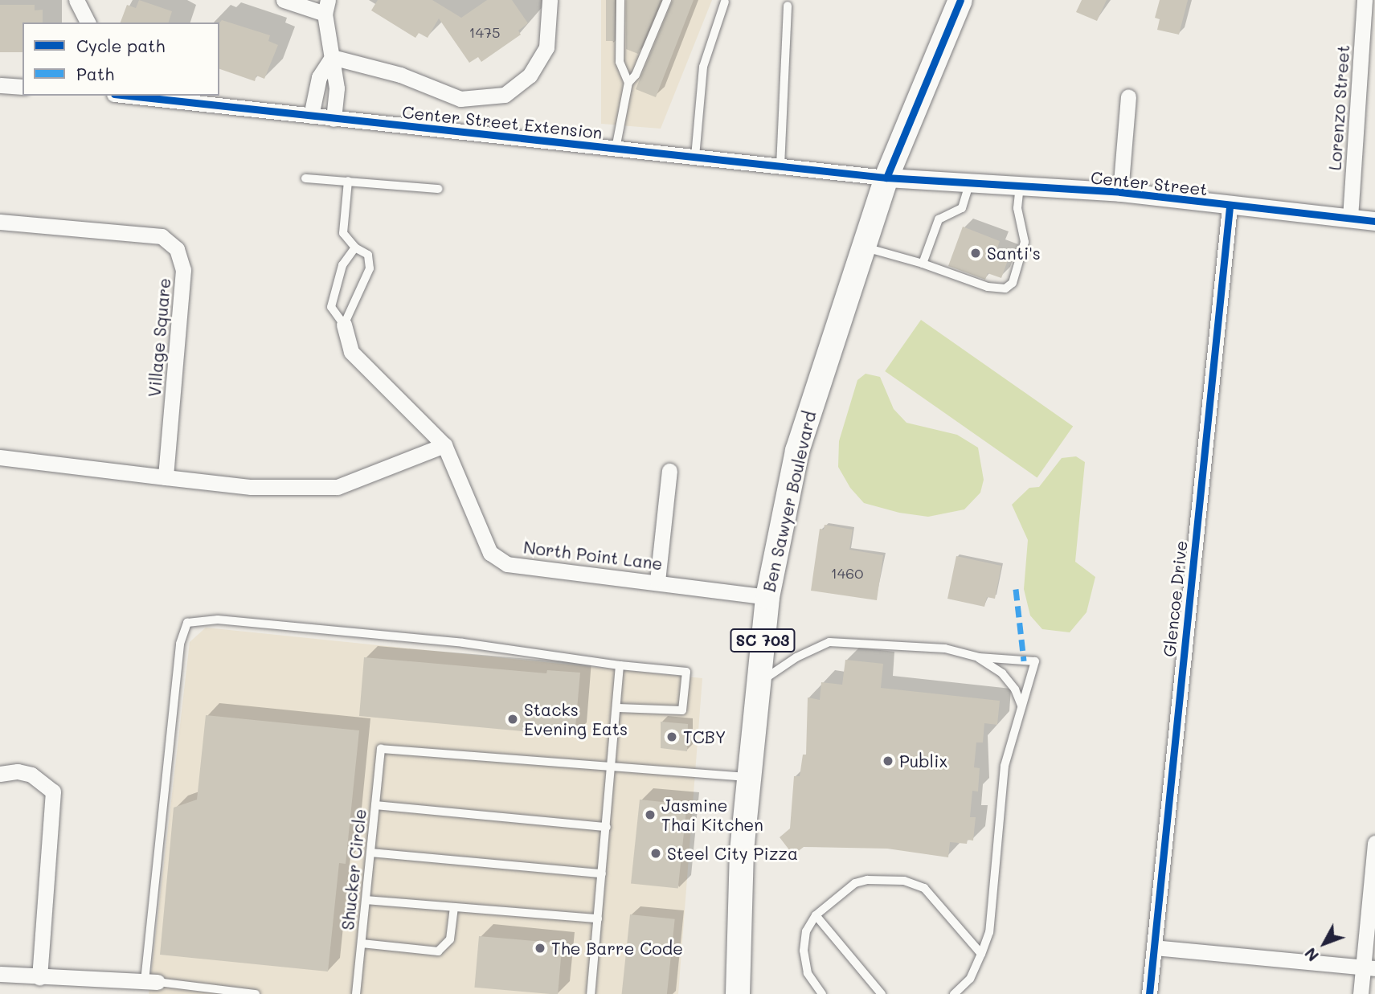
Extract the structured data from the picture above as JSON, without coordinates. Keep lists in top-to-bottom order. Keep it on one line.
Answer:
{"streets":{"main road":["Ben Sawyer Boulevard","SC 703"],"street":["Lorenzo Street","Center Street Extension","Center Street","Village Square","North Point Lane","Glencoe Drive"],"lane":["Shucker Circle"]},"crossings":[["Lorenzo Street","Center Street"],["Center Street Extension","Center Street"],["Center Street Extension","Ben Sawyer Boulevard"],["Center Street","Ben Sawyer Boulevard"],["Center Street","Glencoe Drive"],["Ben Sawyer Boulevard","North Point Lane"]],"places":["Santi's","Stacks Evening Eats","TCBY","Publix","Jasmine Thai Kitchen","Steel City Pizza","The Barre Code"],"house_numbers":["1475","1460"],"legend":["Cycle path","Path"],"north":"bottom left"}
